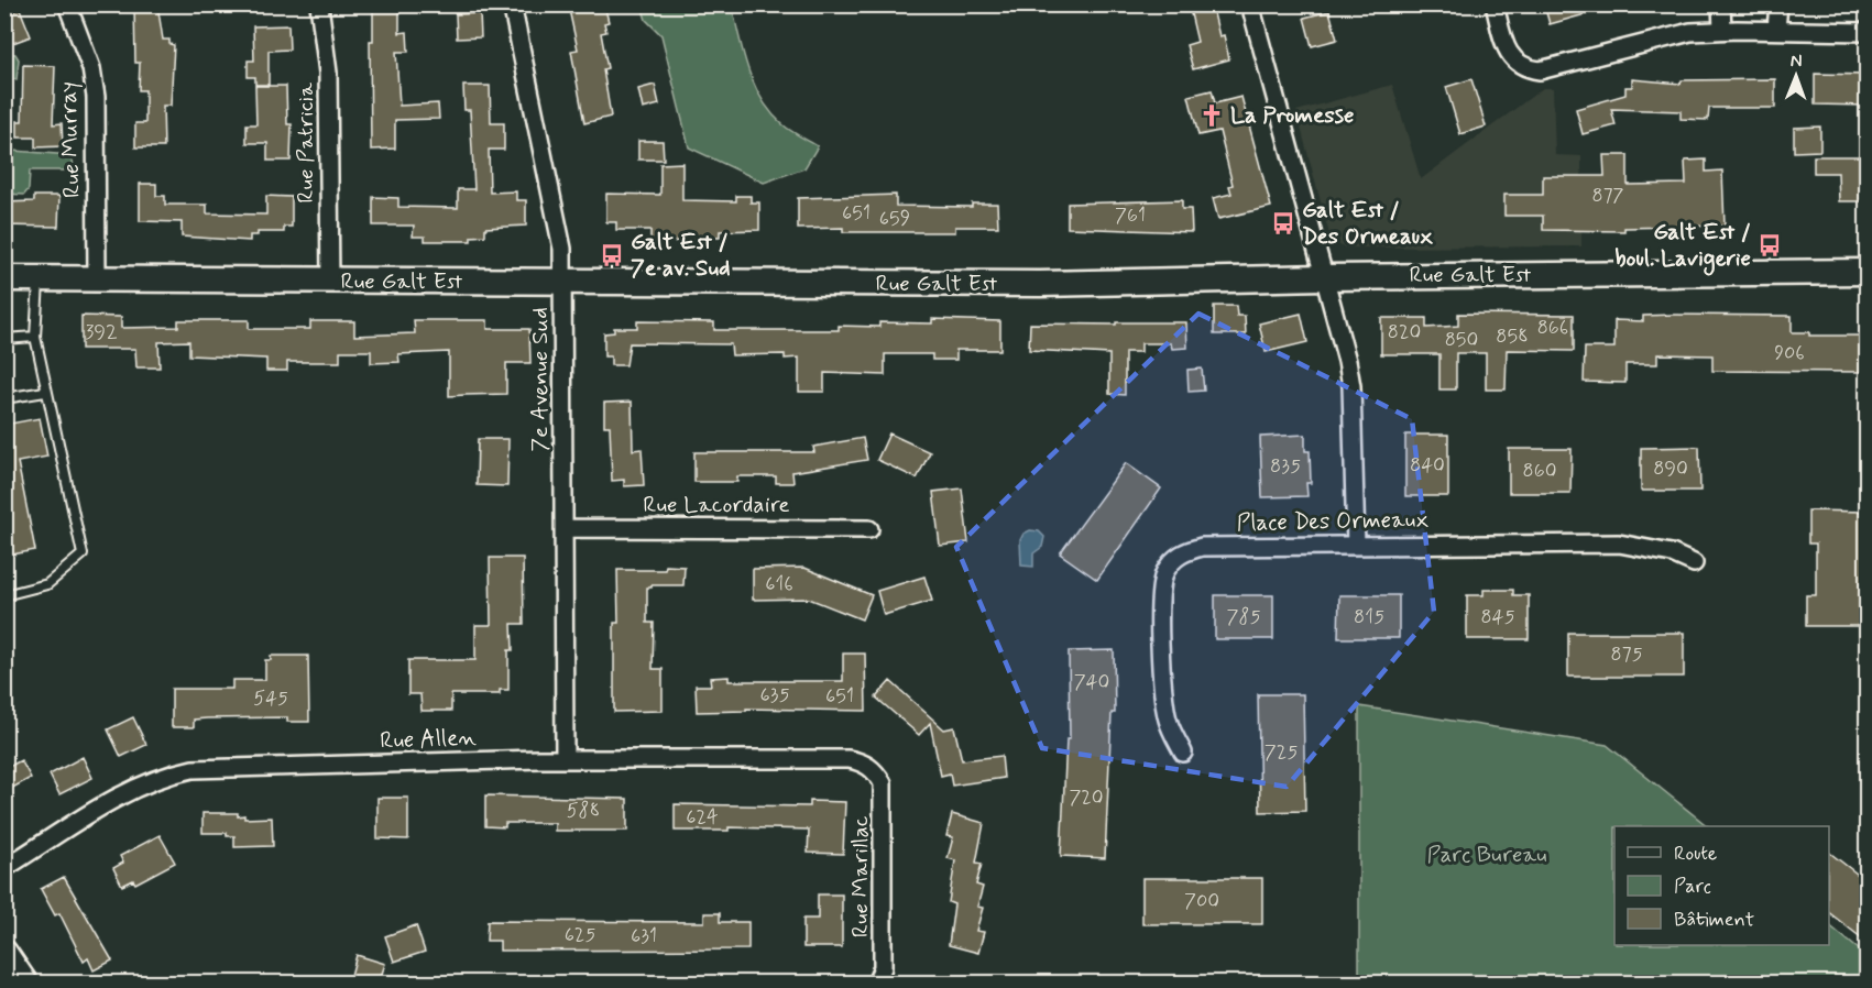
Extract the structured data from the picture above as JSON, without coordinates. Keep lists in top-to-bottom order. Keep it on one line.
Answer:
{"streets":{"main road":["Rue Galt Est"],"street":["Rue Murray","Rue Patricia","7e Avenue Sud","Rue Lacordaire","Place Des Ormeaux","Rue Allen","Rue Marillac"]},"crossings":[["Rue Murray","Rue Galt Est"],["Rue Patricia","Rue Galt Est"],["Rue Galt Est","7e Avenue Sud"],["7e Avenue Sud","Rue Lacordaire"],["7e Avenue Sud","Rue Allen"],["Rue Allen","Rue Marillac"]],"parks":["Parc Bureau"],"places":{"church":["La Promesse"],"bus stop":["Galt Est / Des Ormeaux","Galt Est / boul. Lavigerie","Galt Est / 7e av. Sud"]},"house_numbers":["877","651","761","659","866","392","820","858","850","906","840","835","890","860","616","785","815","845","875","740","635","651","545","725","720","588","624","700","625","631"],"legend":["Route","Parc","Bâtiment"],"north":"top"}
